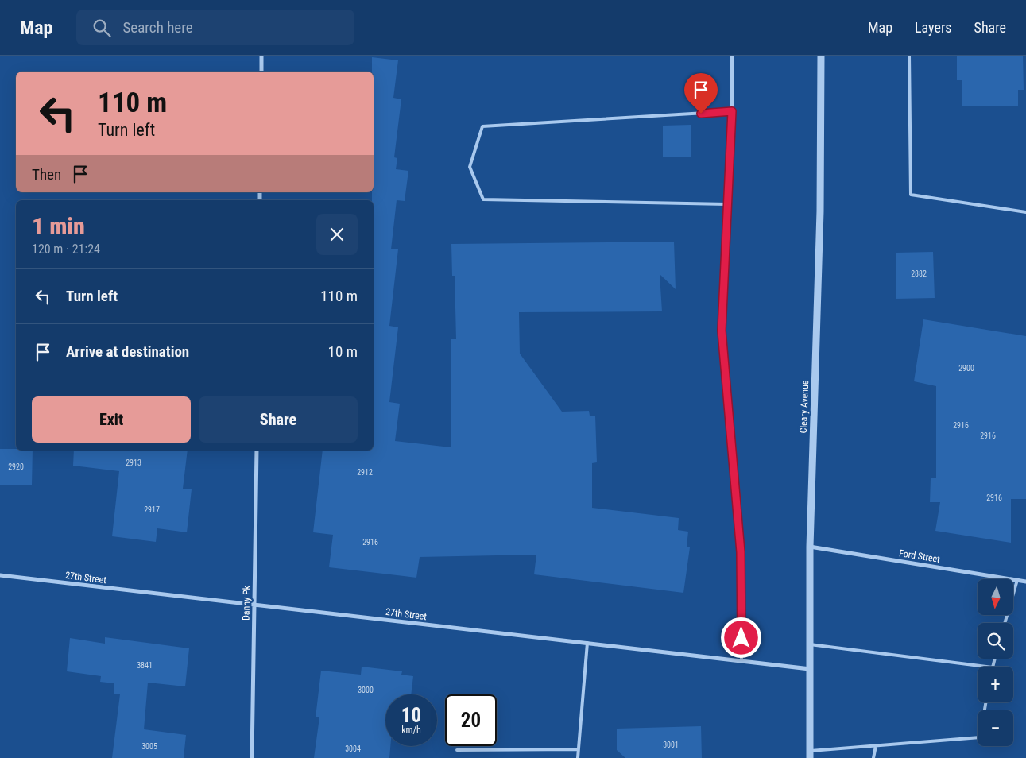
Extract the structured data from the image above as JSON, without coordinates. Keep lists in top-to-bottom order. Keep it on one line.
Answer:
{"streets":{"street":["Cleary Avenue","Ford Street","27th Street","Danny Pk"]},"crossings":[["Cleary Avenue","Ford Street"],["Cleary Avenue","27th Street"],["27th Street","Danny Pk"]],"house_numbers":["2882","2900","2916","2916","2913","2920","2912","2916","2917","2916","3841","3000","3001","3005","3004"],"north":"bottom","page":{"header":"Map","search":"Search here","nav":["Map","Layers","Share"],"turn":["110 m","Turn left"],"then":"Then","heading":["1 min","120 m · 21:24"],"list":[{"name":"Turn left","value":"110 m"},{"name":"Arrive at destination","value":"10 m"}],"buttons":["Exit","Share"],"map_buttons":["+","−"],"speed":"10 km/h","limit":"20"}}
